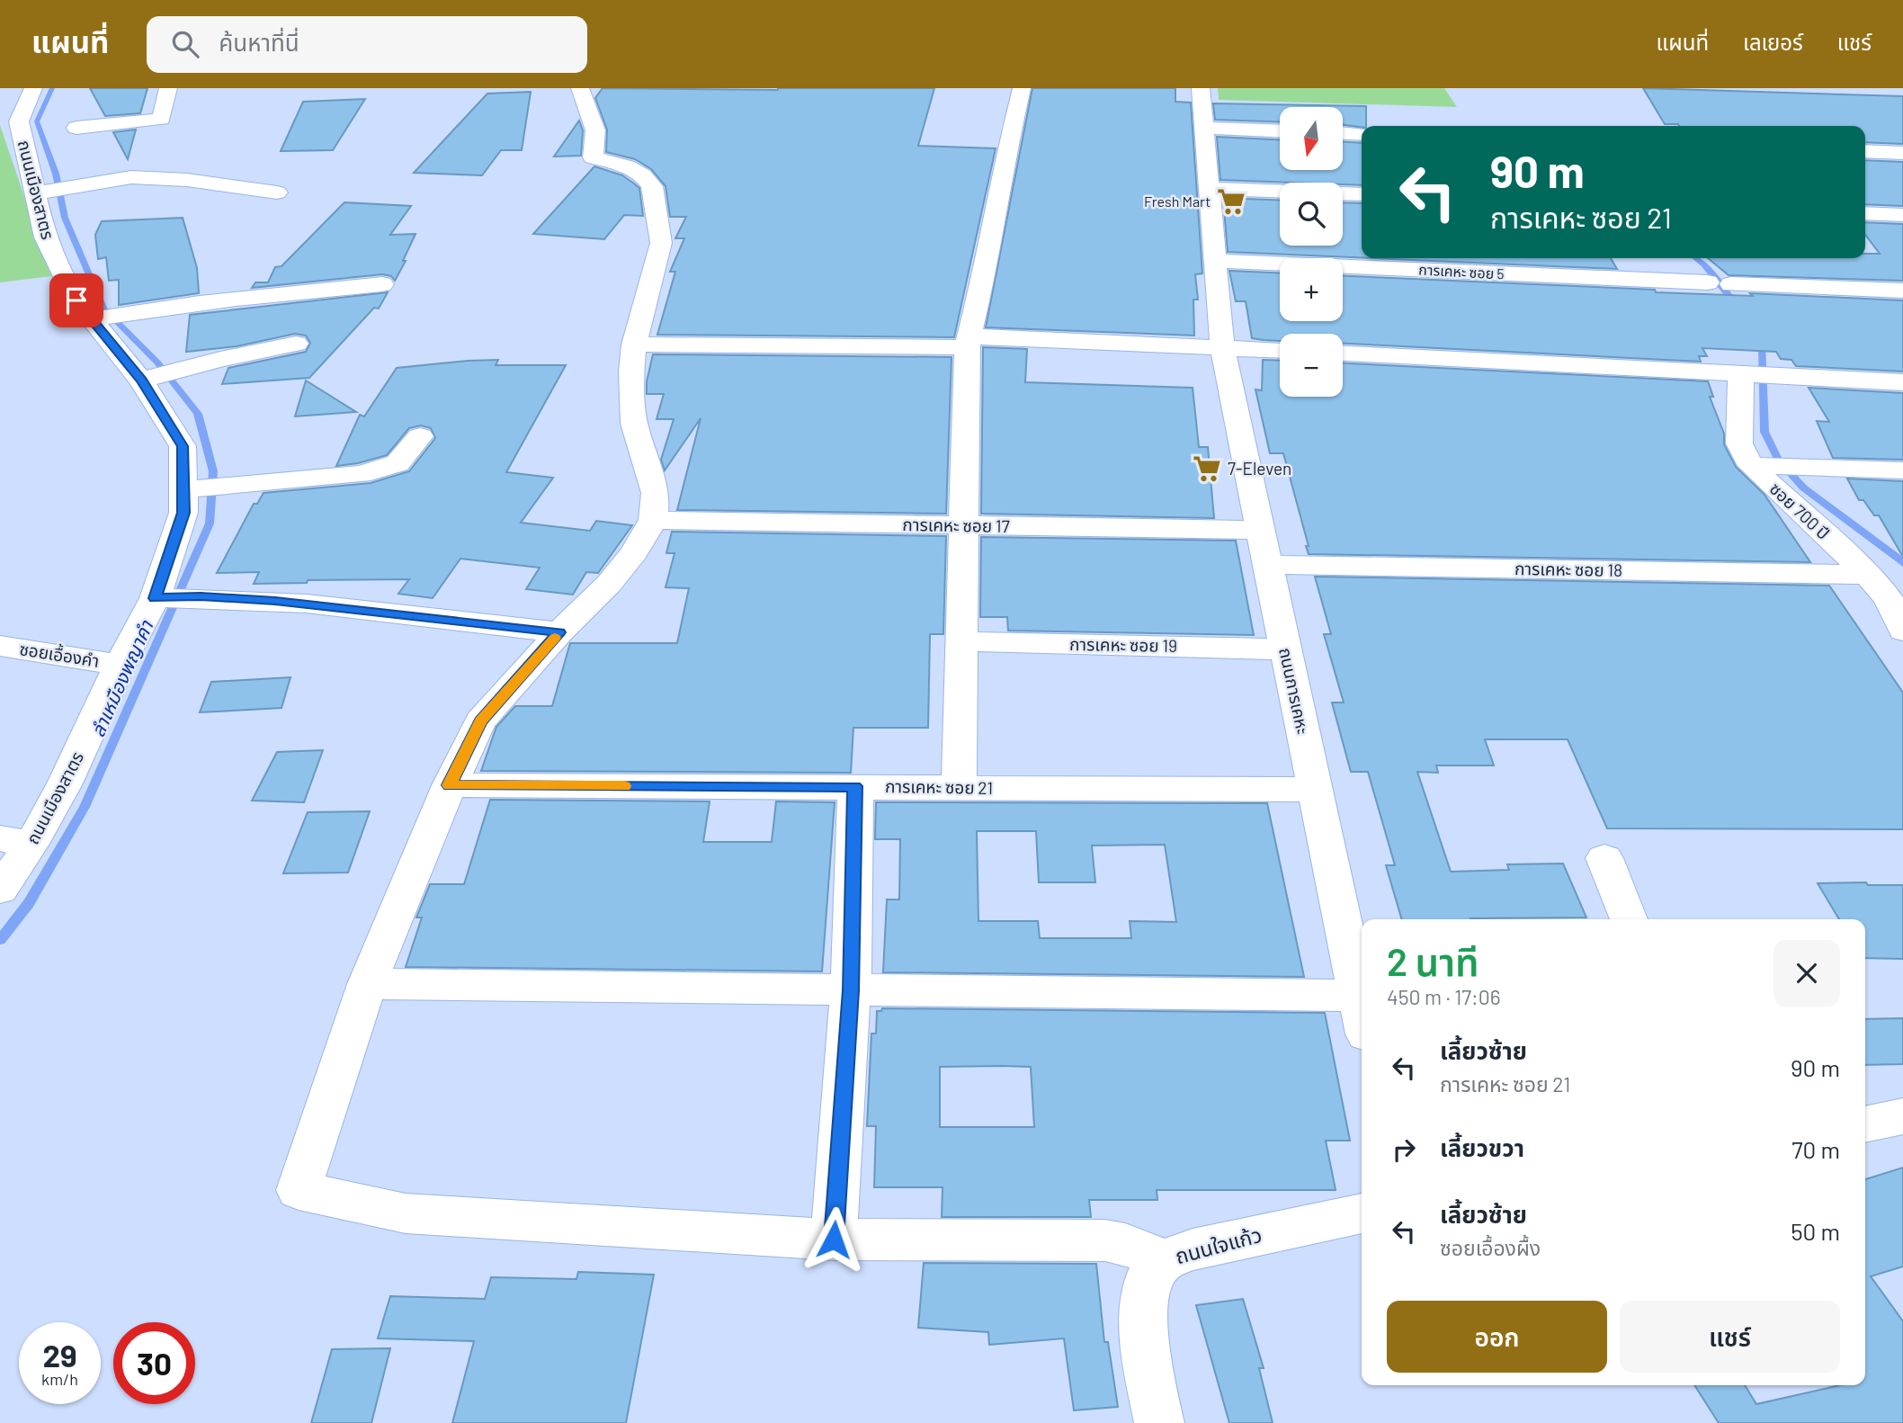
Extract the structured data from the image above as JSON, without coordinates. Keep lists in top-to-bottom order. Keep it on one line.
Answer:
{"streets":{"street":["ถนนเมืองสาตร","การเคหะ ซอย 5","ซอย 700 ปี","การเคหะ ซอย 17","การเคหะ ซอย 18","การเคหะ ซอย 19","ซอยเอื้องคำ","ถนนการเคหะ","การเคหะ ซอย 21","ถนนใจแก้ว"]},"crossings":[["ถนนเมืองสาตร","ซอยเอื้องคำ"],["การเคหะ ซอย 5","ถนนการเคหะ"],["ซอย 700 ปี","การเคหะ ซอย 18"],["การเคหะ ซอย 17","ถนนการเคหะ"],["การเคหะ ซอย 18","ถนนการเคหะ"],["การเคหะ ซอย 19","ถนนการเคหะ"],["ถนนการเคหะ","การเคหะ ซอย 21"]],"water":["ลำเหมืองพญาคำ"],"places":{"supermarket":["Fresh Mart","7-Eleven"]},"north":"bottom","page":{"header":"แผนที่","search":"ค้นหาที่นี่","nav":["แผนที่","เลเยอร์","แชร์"],"map_buttons":["+","−"],"turn":["90 m","การเคหะ ซอย 21"],"heading":["2 นาที","450 m · 17:06"],"list":[{"name":"เลี้ยวซ้าย","note":"การเคหะ ซอย 21","value":"90 m"},{"name":"เลี้ยวขวา","value":"70 m"},{"name":"เลี้ยวซ้าย","note":"ซอยเอื้องผื้ง","value":"50 m"}],"buttons":["ออก","แชร์"],"speed":"29 km/h","limit":"30"}}
